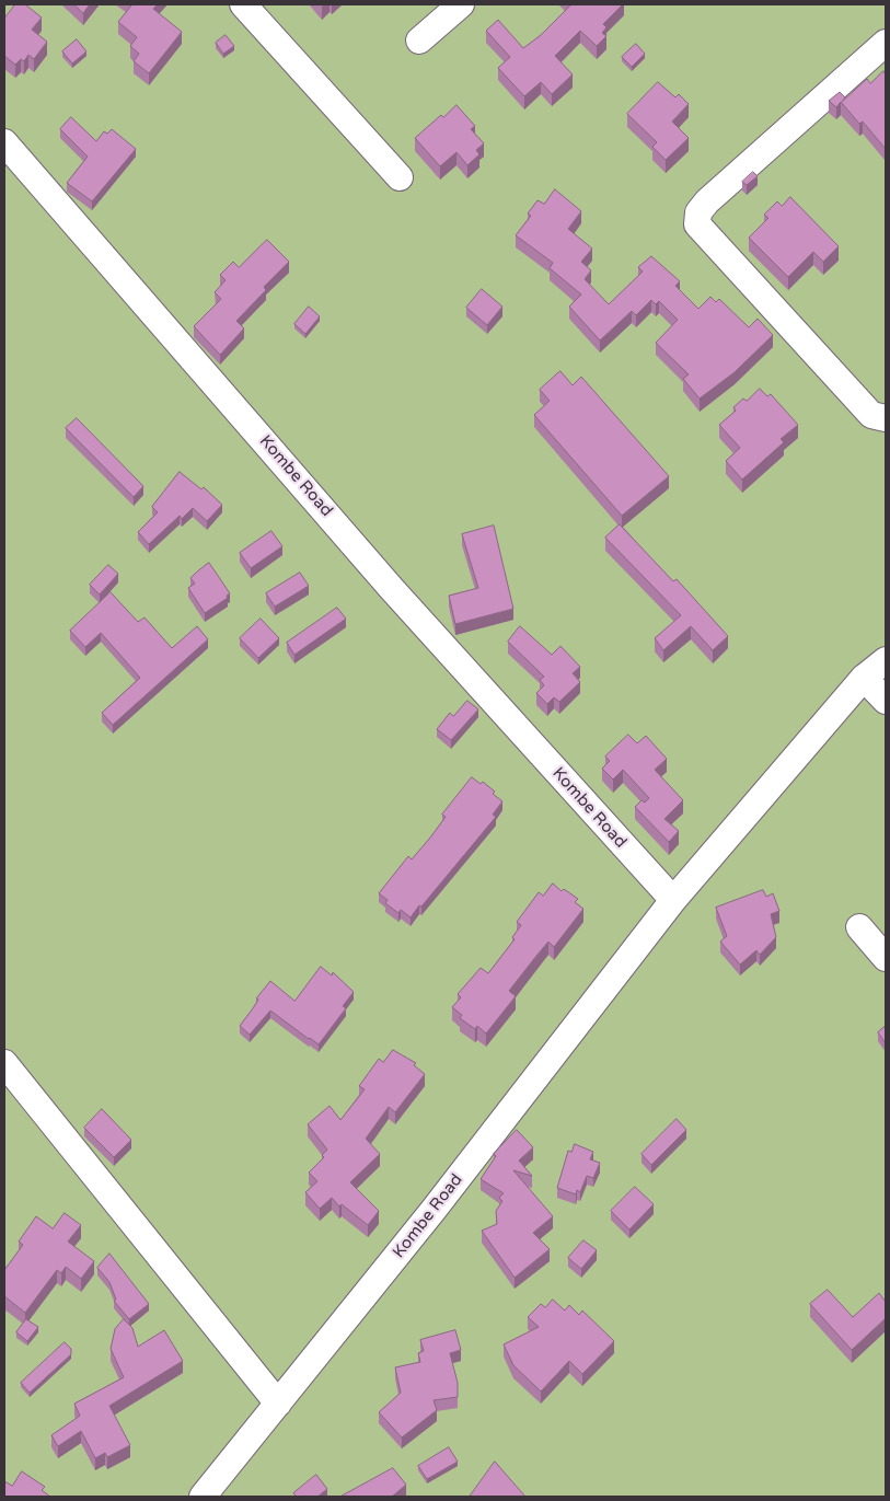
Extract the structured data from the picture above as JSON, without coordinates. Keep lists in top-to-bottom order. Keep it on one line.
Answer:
{"streets":{"street":["Kombe Road"]}}
